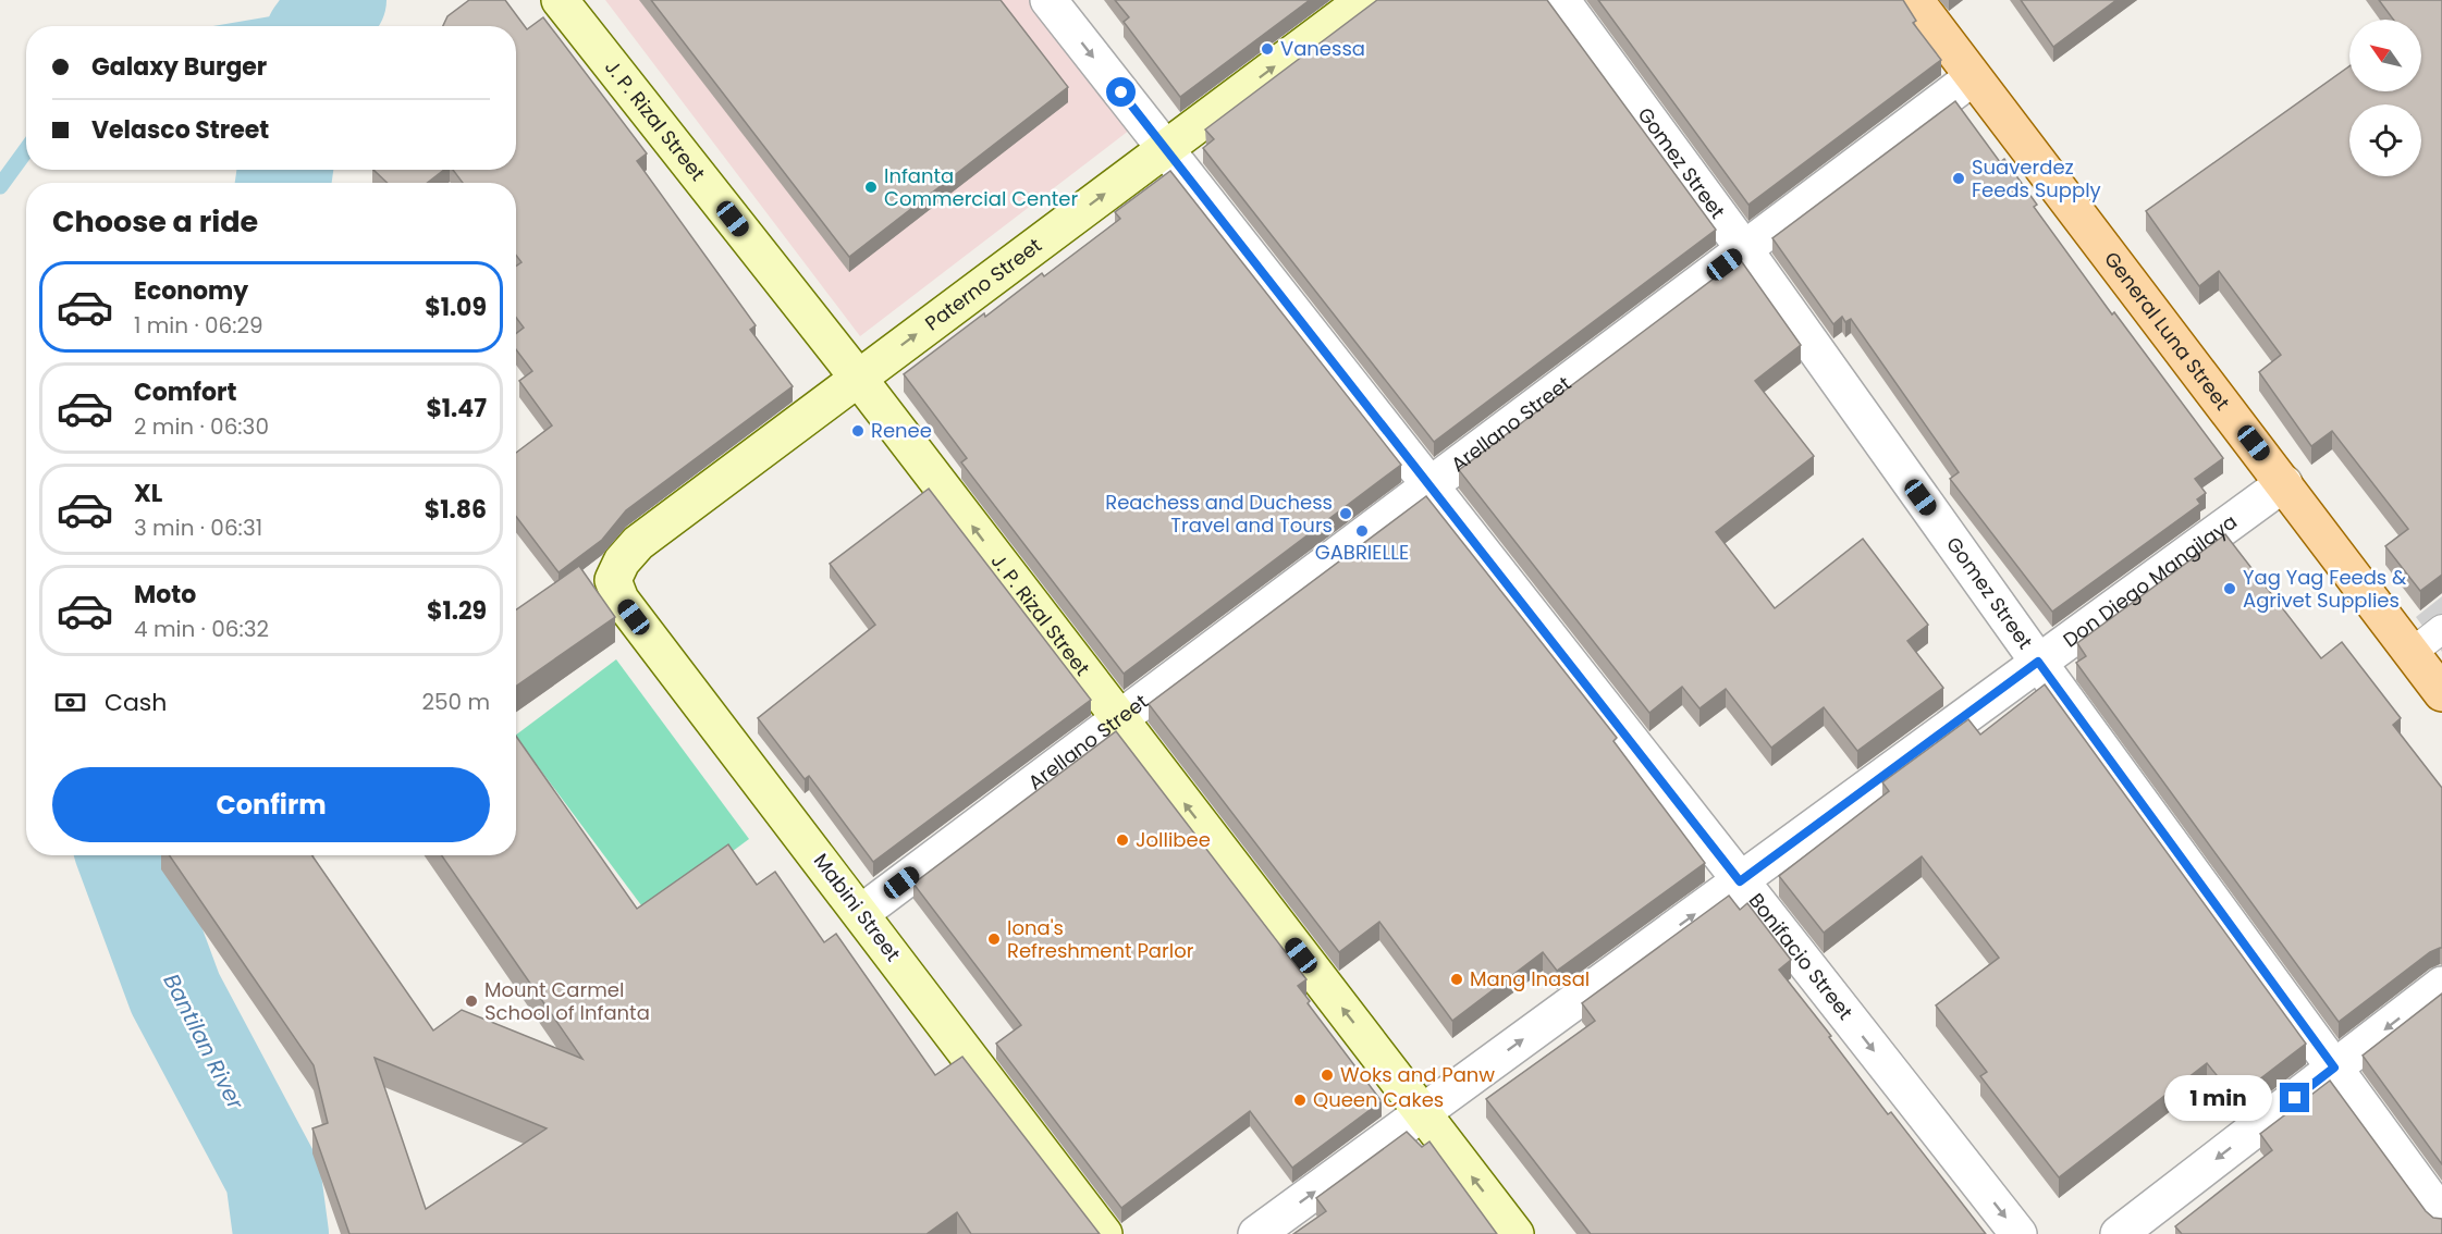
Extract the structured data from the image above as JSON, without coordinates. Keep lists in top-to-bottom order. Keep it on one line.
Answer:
{"streets":{"main road":["General Luna Street"],"street":["J. P. Rizal Street","Gomez Street","Paterno Street","Arellano Street","Don Diego Mangilaya","Mabini Street","Bonifacio Street"]},"crossings":[["J. P. Rizal Street","Paterno Street"],["J. P. Rizal Street","Arellano Street"],["J. P. Rizal Street","Don Diego Mangilaya"],["Gomez Street","Arellano Street"],["Gomez Street","Don Diego Mangilaya"],["Paterno Street","Mabini Street"],["Paterno Street","Bonifacio Street"],["General Luna Street","Arellano Street"],["General Luna Street","Don Diego Mangilaya"],["Arellano Street","Mabini Street"],["Arellano Street","Bonifacio Street"],["Don Diego Mangilaya","Bonifacio Street"]],"one_way":["J. P. Rizal Street","Paterno Street","Don Diego Mangilaya","Bonifacio Street"],"water":["Bantilan River"],"places":["Vanessa","Suaverdez Feeds Supply","Infanta Commercial Center","Renee","Reachess and Duchess Travel and Tours","GABRIELLE","Yag Yag Feeds & Agrivet Supplies","Jollibee","Iona's Refreshment Parlor","Mang Inasal","Mount Carmel School of Infanta","Woks and Panw","Queen Cakes"],"north":"top left","page":{"banner":["Galaxy Burger","Velasco Street"],"heading":"Choose a ride","list":[{"name":"Economy","note":"1 min · 06:29","value":"$1.09"},{"name":"Comfort","note":"2 min · 06:30","value":"$1.47"},{"name":"XL","note":"3 min · 06:31","value":"$1.86"},{"name":"Moto","note":"4 min · 06:32","value":"$1.29"}],"pay":["Cash","250 m"],"buttons":"Confirm","bubble":"1 min"}}
